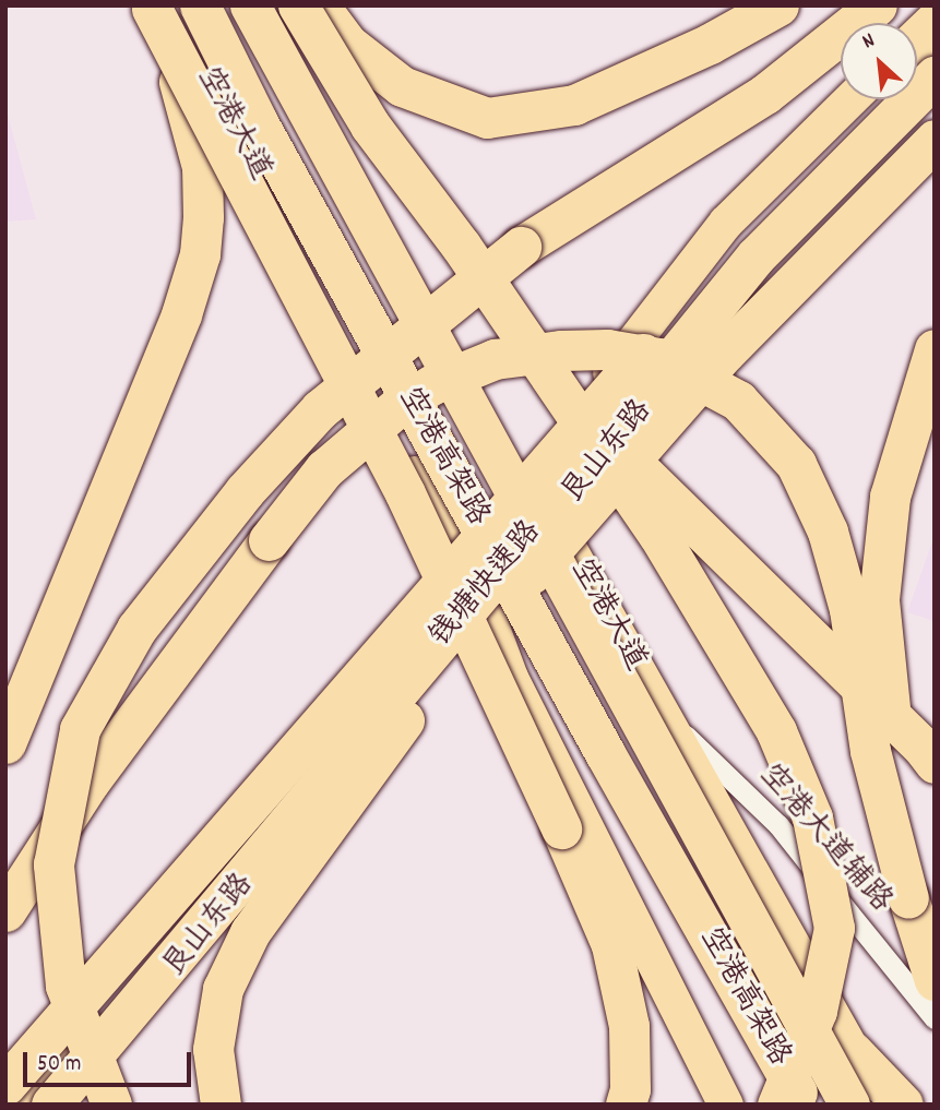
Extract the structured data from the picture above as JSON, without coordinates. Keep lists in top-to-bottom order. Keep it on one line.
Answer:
{"streets":{"highway":["空港高架路","钱塘快速路"],"main road":["空港大道","艮山东路"],"street":["空港大道辅路"]},"crossings":[["空港大道","艮山东路"],["空港大道","空港大道辅路"]],"scale_bar":"50 m","north":"top left"}
